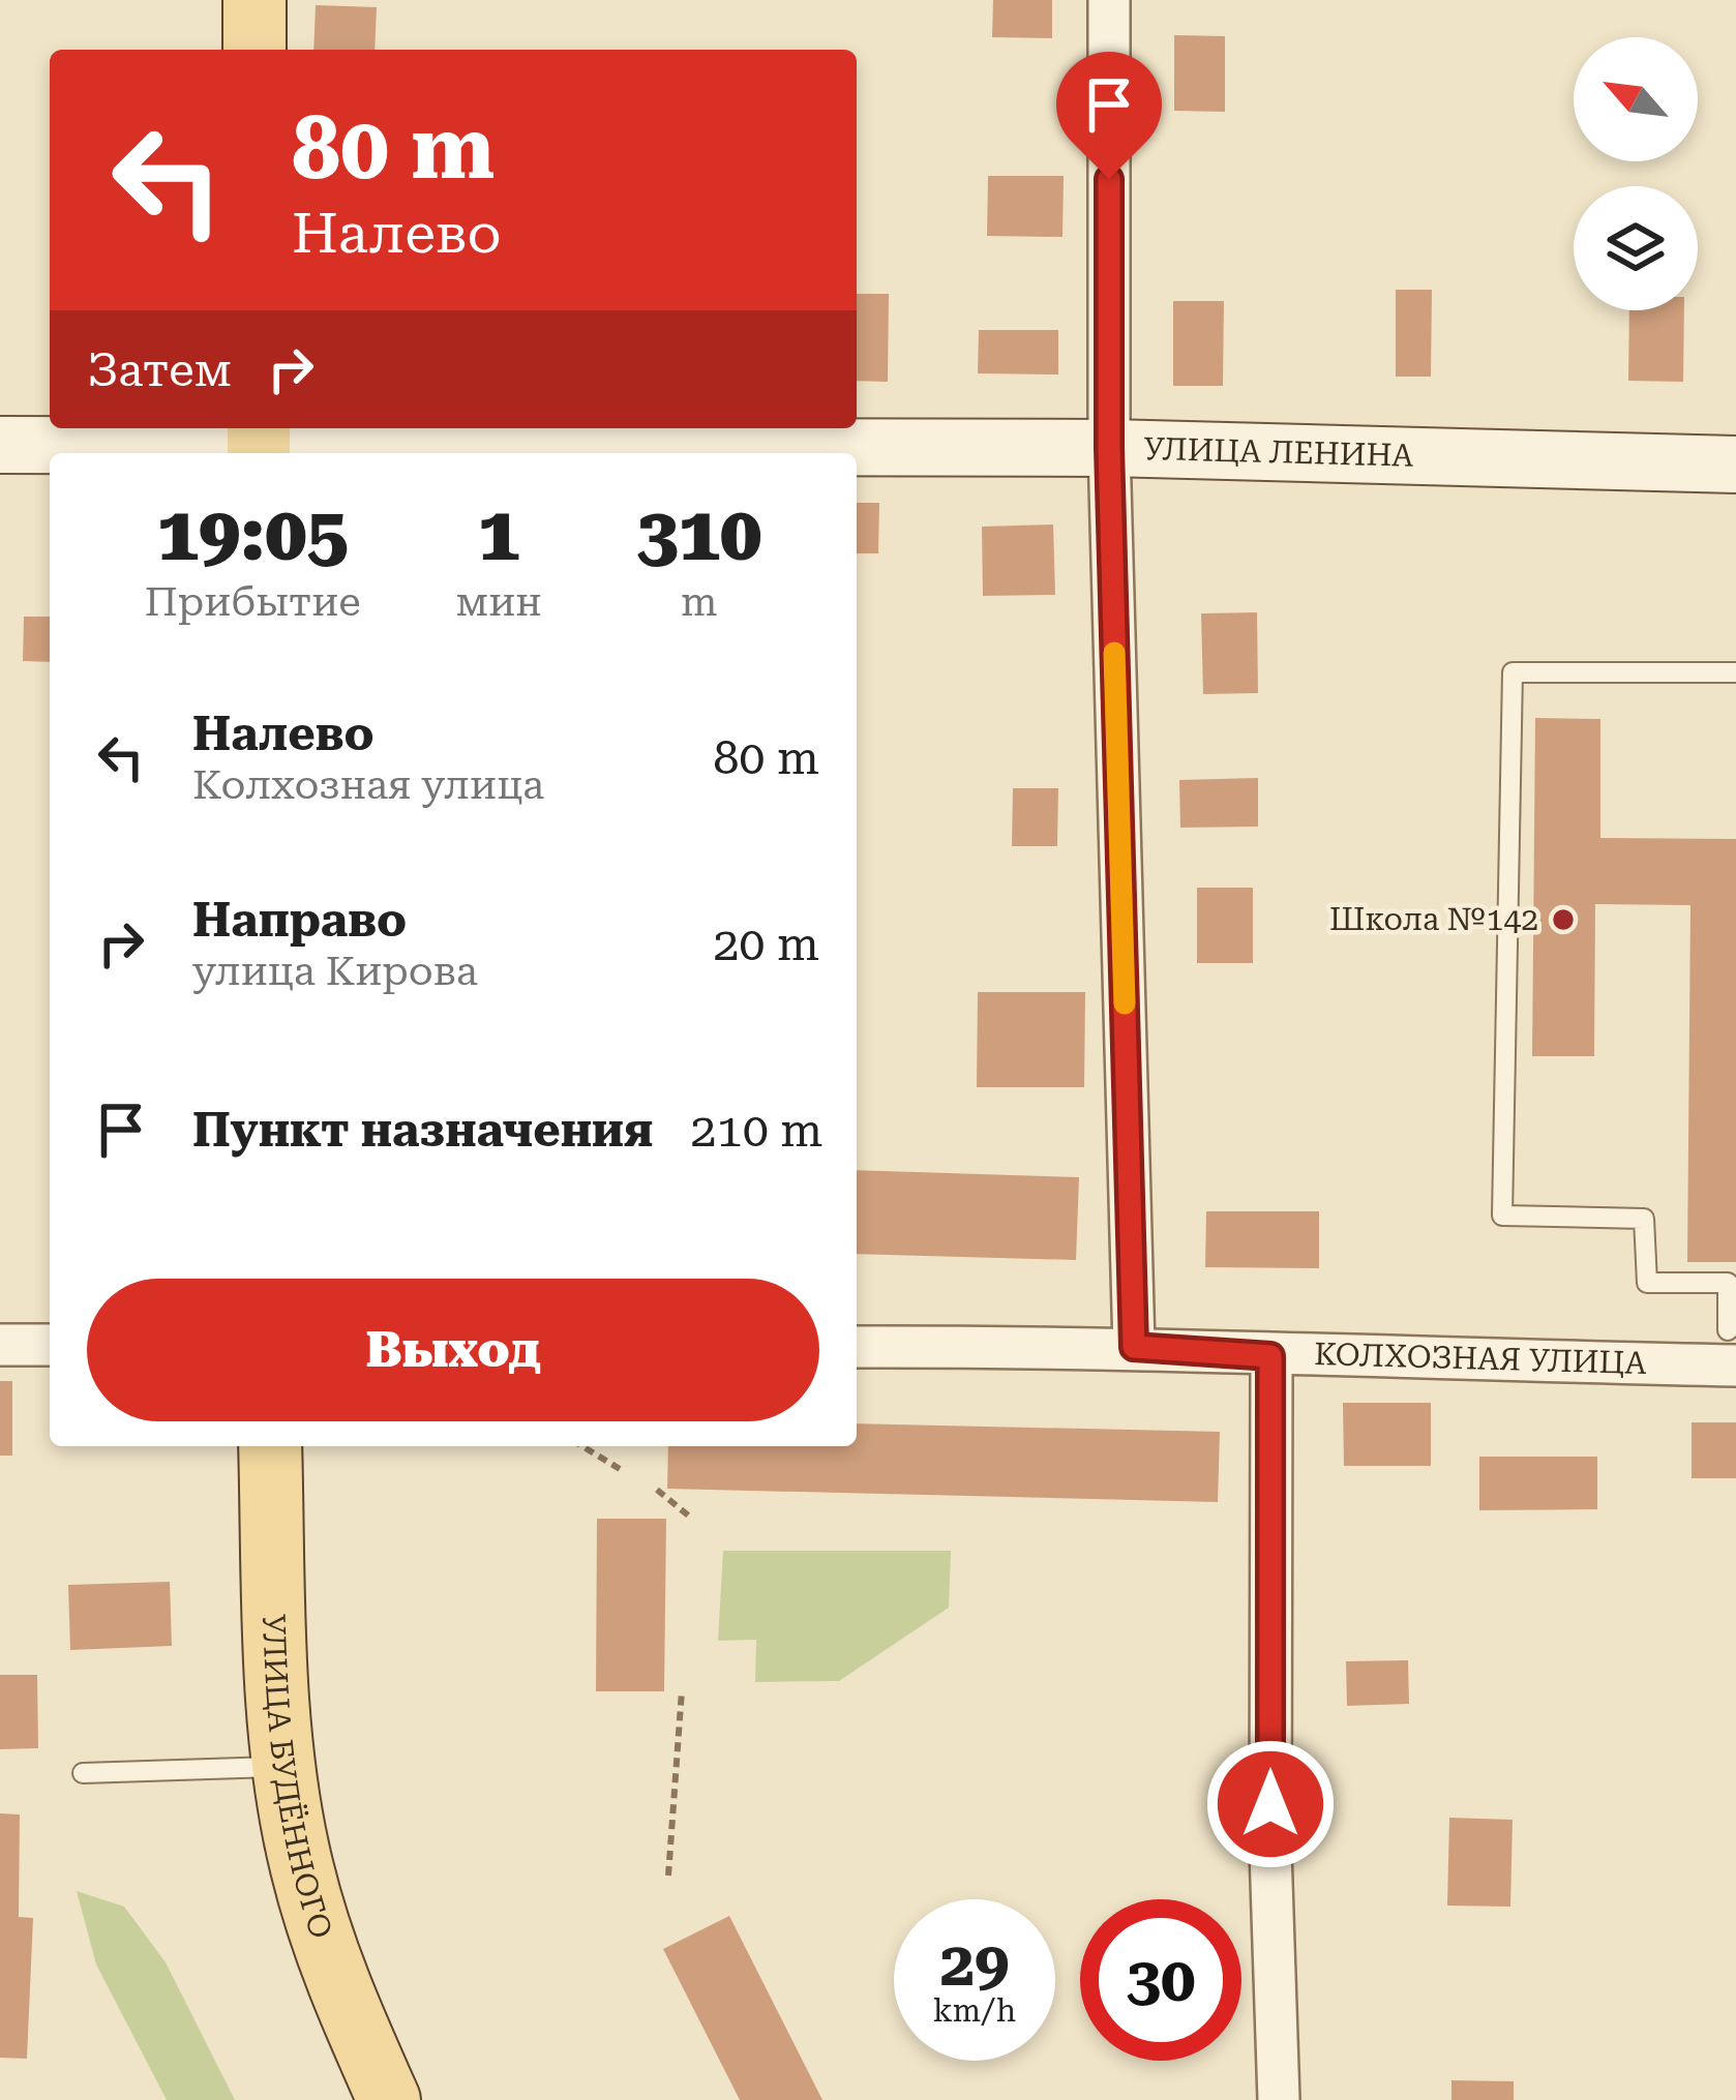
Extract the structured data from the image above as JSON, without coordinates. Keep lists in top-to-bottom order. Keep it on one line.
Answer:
{"streets":{"main road":["УЛИЦА БУДЁННОГО"],"street":["УЛИЦА ЛЕНИНА","КОЛХОЗНАЯ УЛИЦА"]},"places":["Школа №142"],"north":"top left","page":{"turn":["80 m","Налево"],"then":"Затем","eta":["19:05","Прибытие","1","мин","310","m"],"list":[{"name":"Налево","note":"Колхозная улица","value":"80 m"},{"name":"Направо","note":"улица Кирова","value":"20 m"},{"name":"Пункт назначения","value":"210 m"}],"buttons":"Выход","speed":"29 km/h","limit":"30"}}
